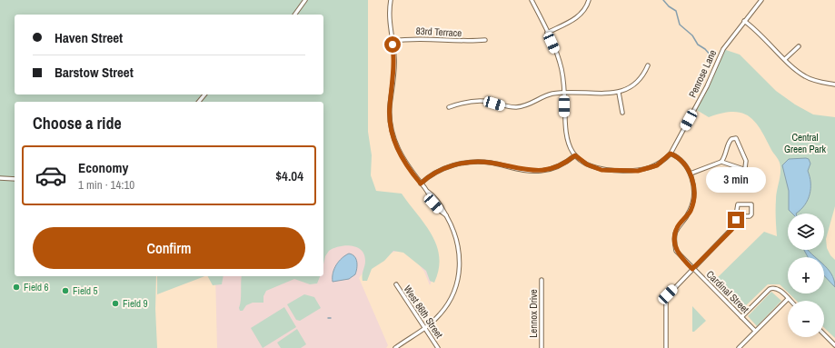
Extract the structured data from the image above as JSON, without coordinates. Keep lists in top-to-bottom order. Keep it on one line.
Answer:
{"streets":{"street":["83rd Terrace","Penrose Lane","Cardinal Street","West 86th Street","Lennox Drive"]},"parks":["Central Green Park"],"places":["Field 6","Field 5","Field 9"],"page":{"banner":["Haven Street","Barstow Street"],"heading":"Choose a ride","list":[{"name":"Economy","note":"1 min · 14:10","value":"$4.04"}],"bubble":"3 min","map_buttons":["+","−"],"buttons":"Confirm"}}
